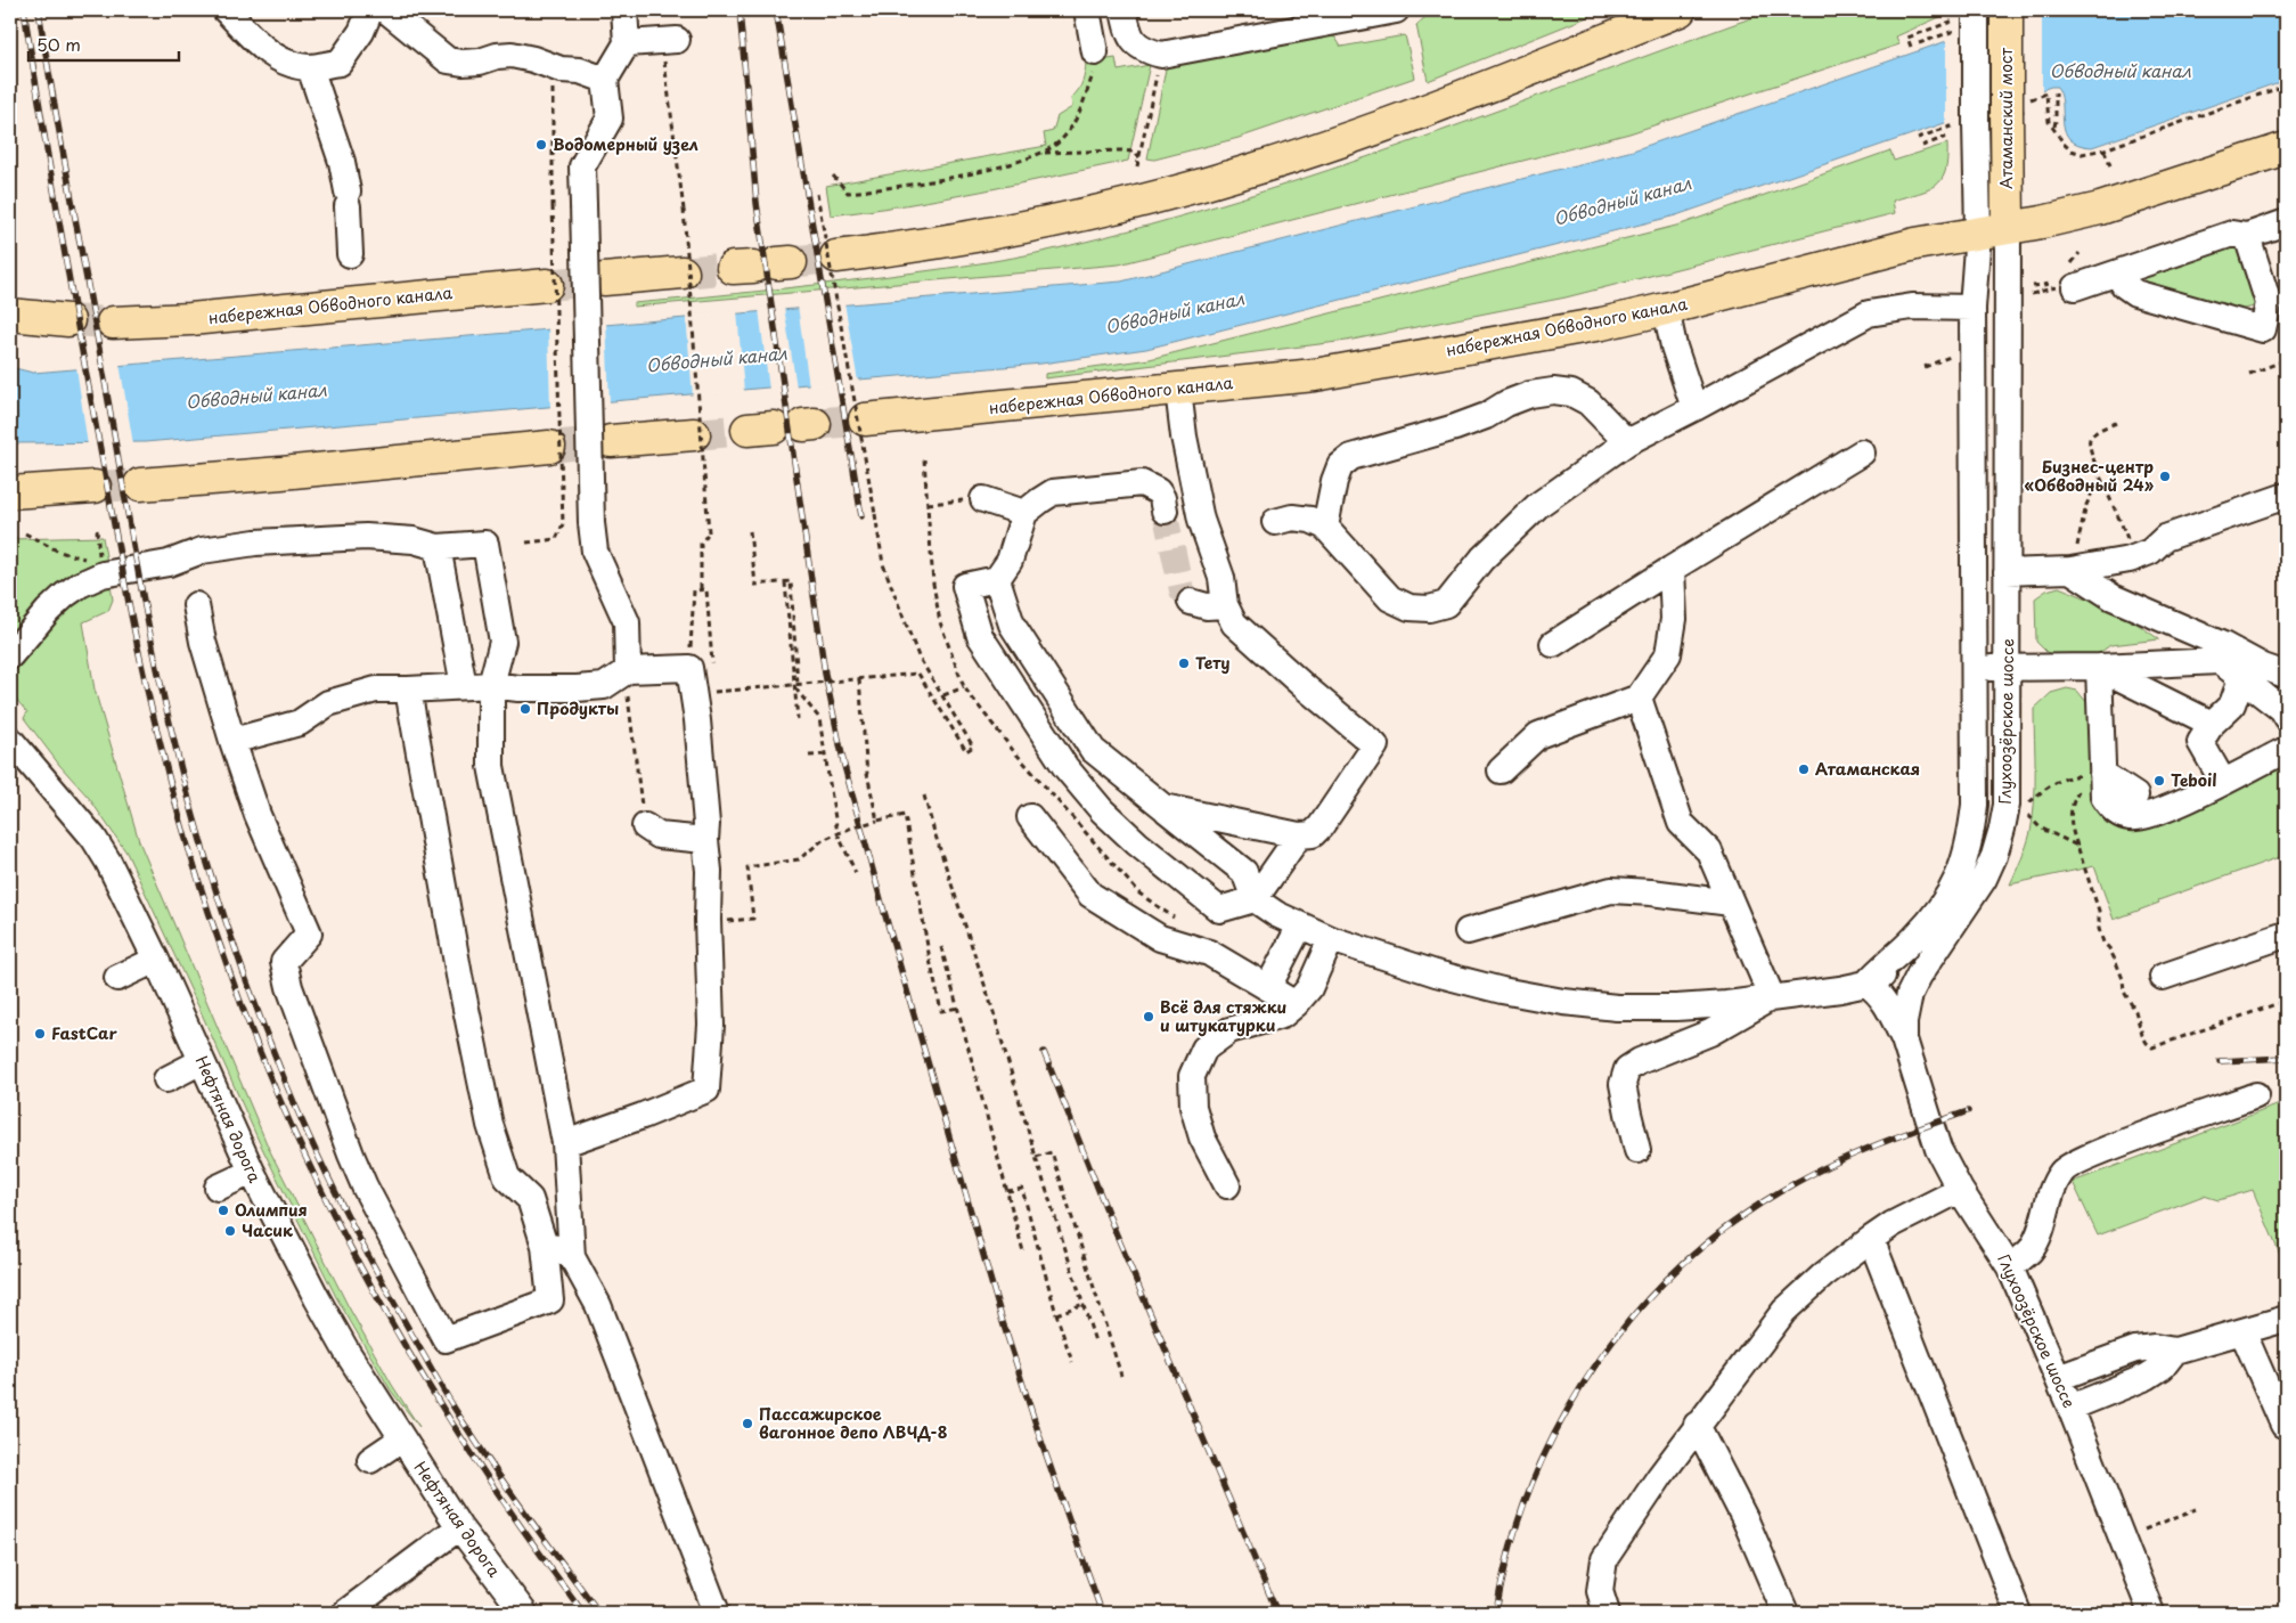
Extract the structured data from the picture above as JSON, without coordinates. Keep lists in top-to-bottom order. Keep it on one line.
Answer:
{"streets":{"main road":["Атаманский мост","набережная Обводного канала"],"street":["Глухоозёрское шоссе","Нефтяная дорога"]},"crossings":[["Атаманский мост","набережная Обводного канала"],["Атаманский мост","Глухоозёрское шоссе"],["набережная Обводного канала","Глухоозёрское шоссе"]],"water":["Обводный канал"],"places":["Водомерный узел","Бизнес-центр «Обводный 24»","Тету","Продукты","Атаманская","Teboil","Всё для стяжки и штукатурки","FastCar","Олимпия","Часик","Пассажирское вагонное депо ЛВЧД-8"],"scale_bar":"50 m"}
